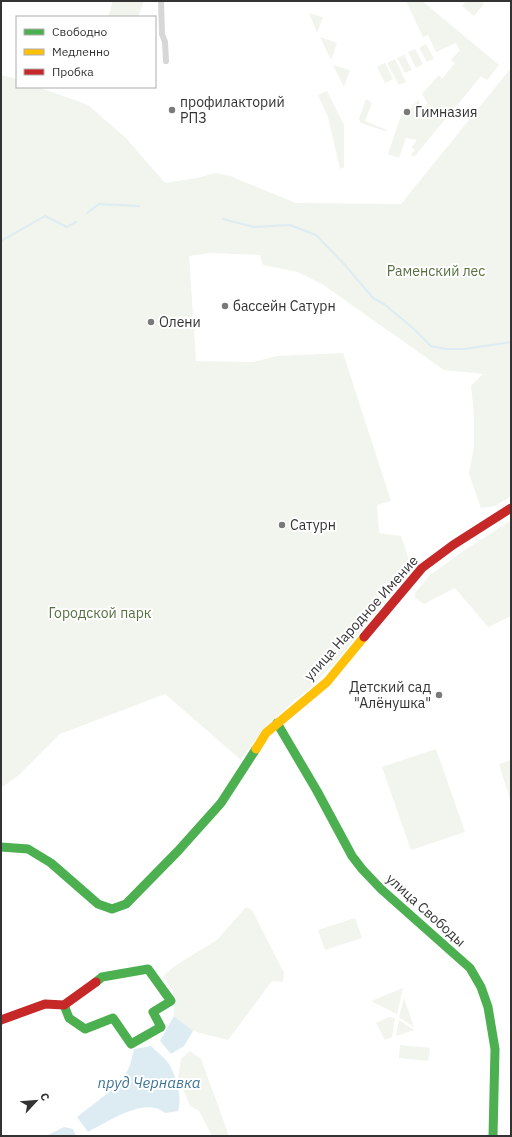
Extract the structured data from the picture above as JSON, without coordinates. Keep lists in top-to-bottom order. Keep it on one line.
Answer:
{"streets":{"street":["улица Народное Имение","улица Свободы"]},"crossings":[["улица Народное Имение","улица Свободы"]],"water":["пруд Чернавка"],"parks":["Раменский лес","Городской парк"],"places":["профилакторий РПЗ","Гимназия","бассейн Сатурн","Олени","Сатурн","Детский сад \"Алёнушка\""],"legend":["Свободно","Медленно","Пробка"],"north":"top right"}
